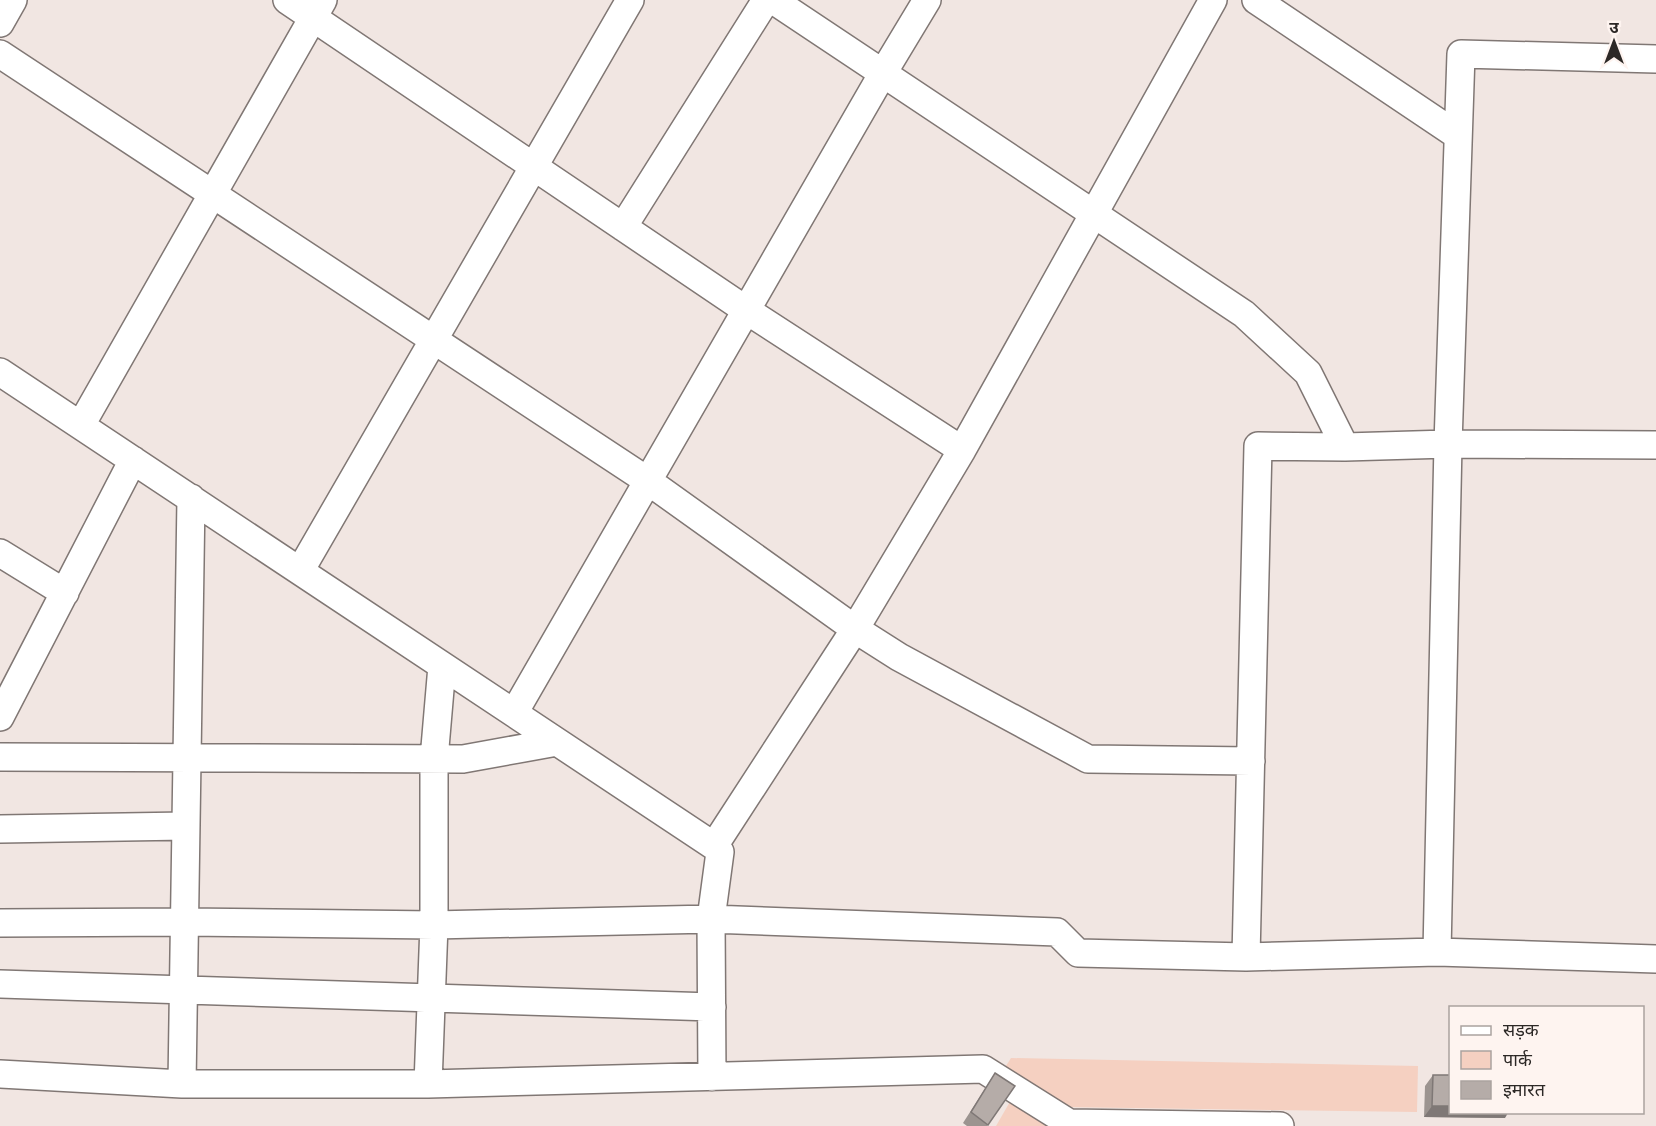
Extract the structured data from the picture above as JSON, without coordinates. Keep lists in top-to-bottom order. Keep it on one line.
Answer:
{"legend":["सड़क","पार्क","इमारत"],"north":"top"}
